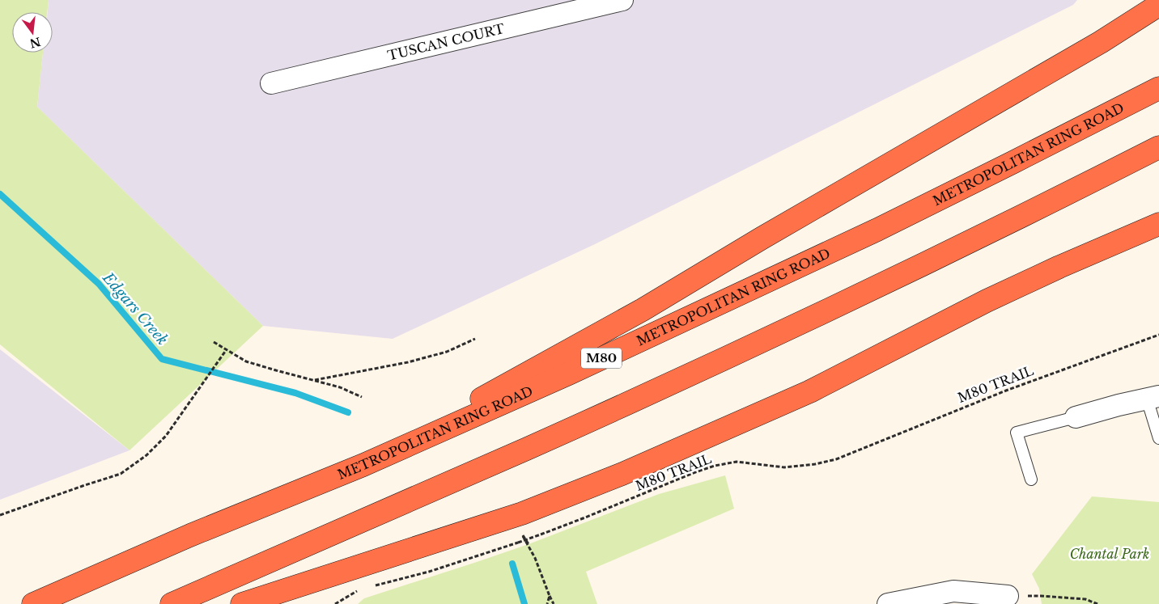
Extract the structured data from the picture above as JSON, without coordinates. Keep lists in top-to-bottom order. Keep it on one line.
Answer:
{"streets":{"highway":["METROPOLITAN RING ROAD","M80"],"street":["TUSCAN COURT"],"path":["M80 TRAIL"]},"water":["Edgars Creek"],"parks":["Chantal Park"],"north":"bottom"}
